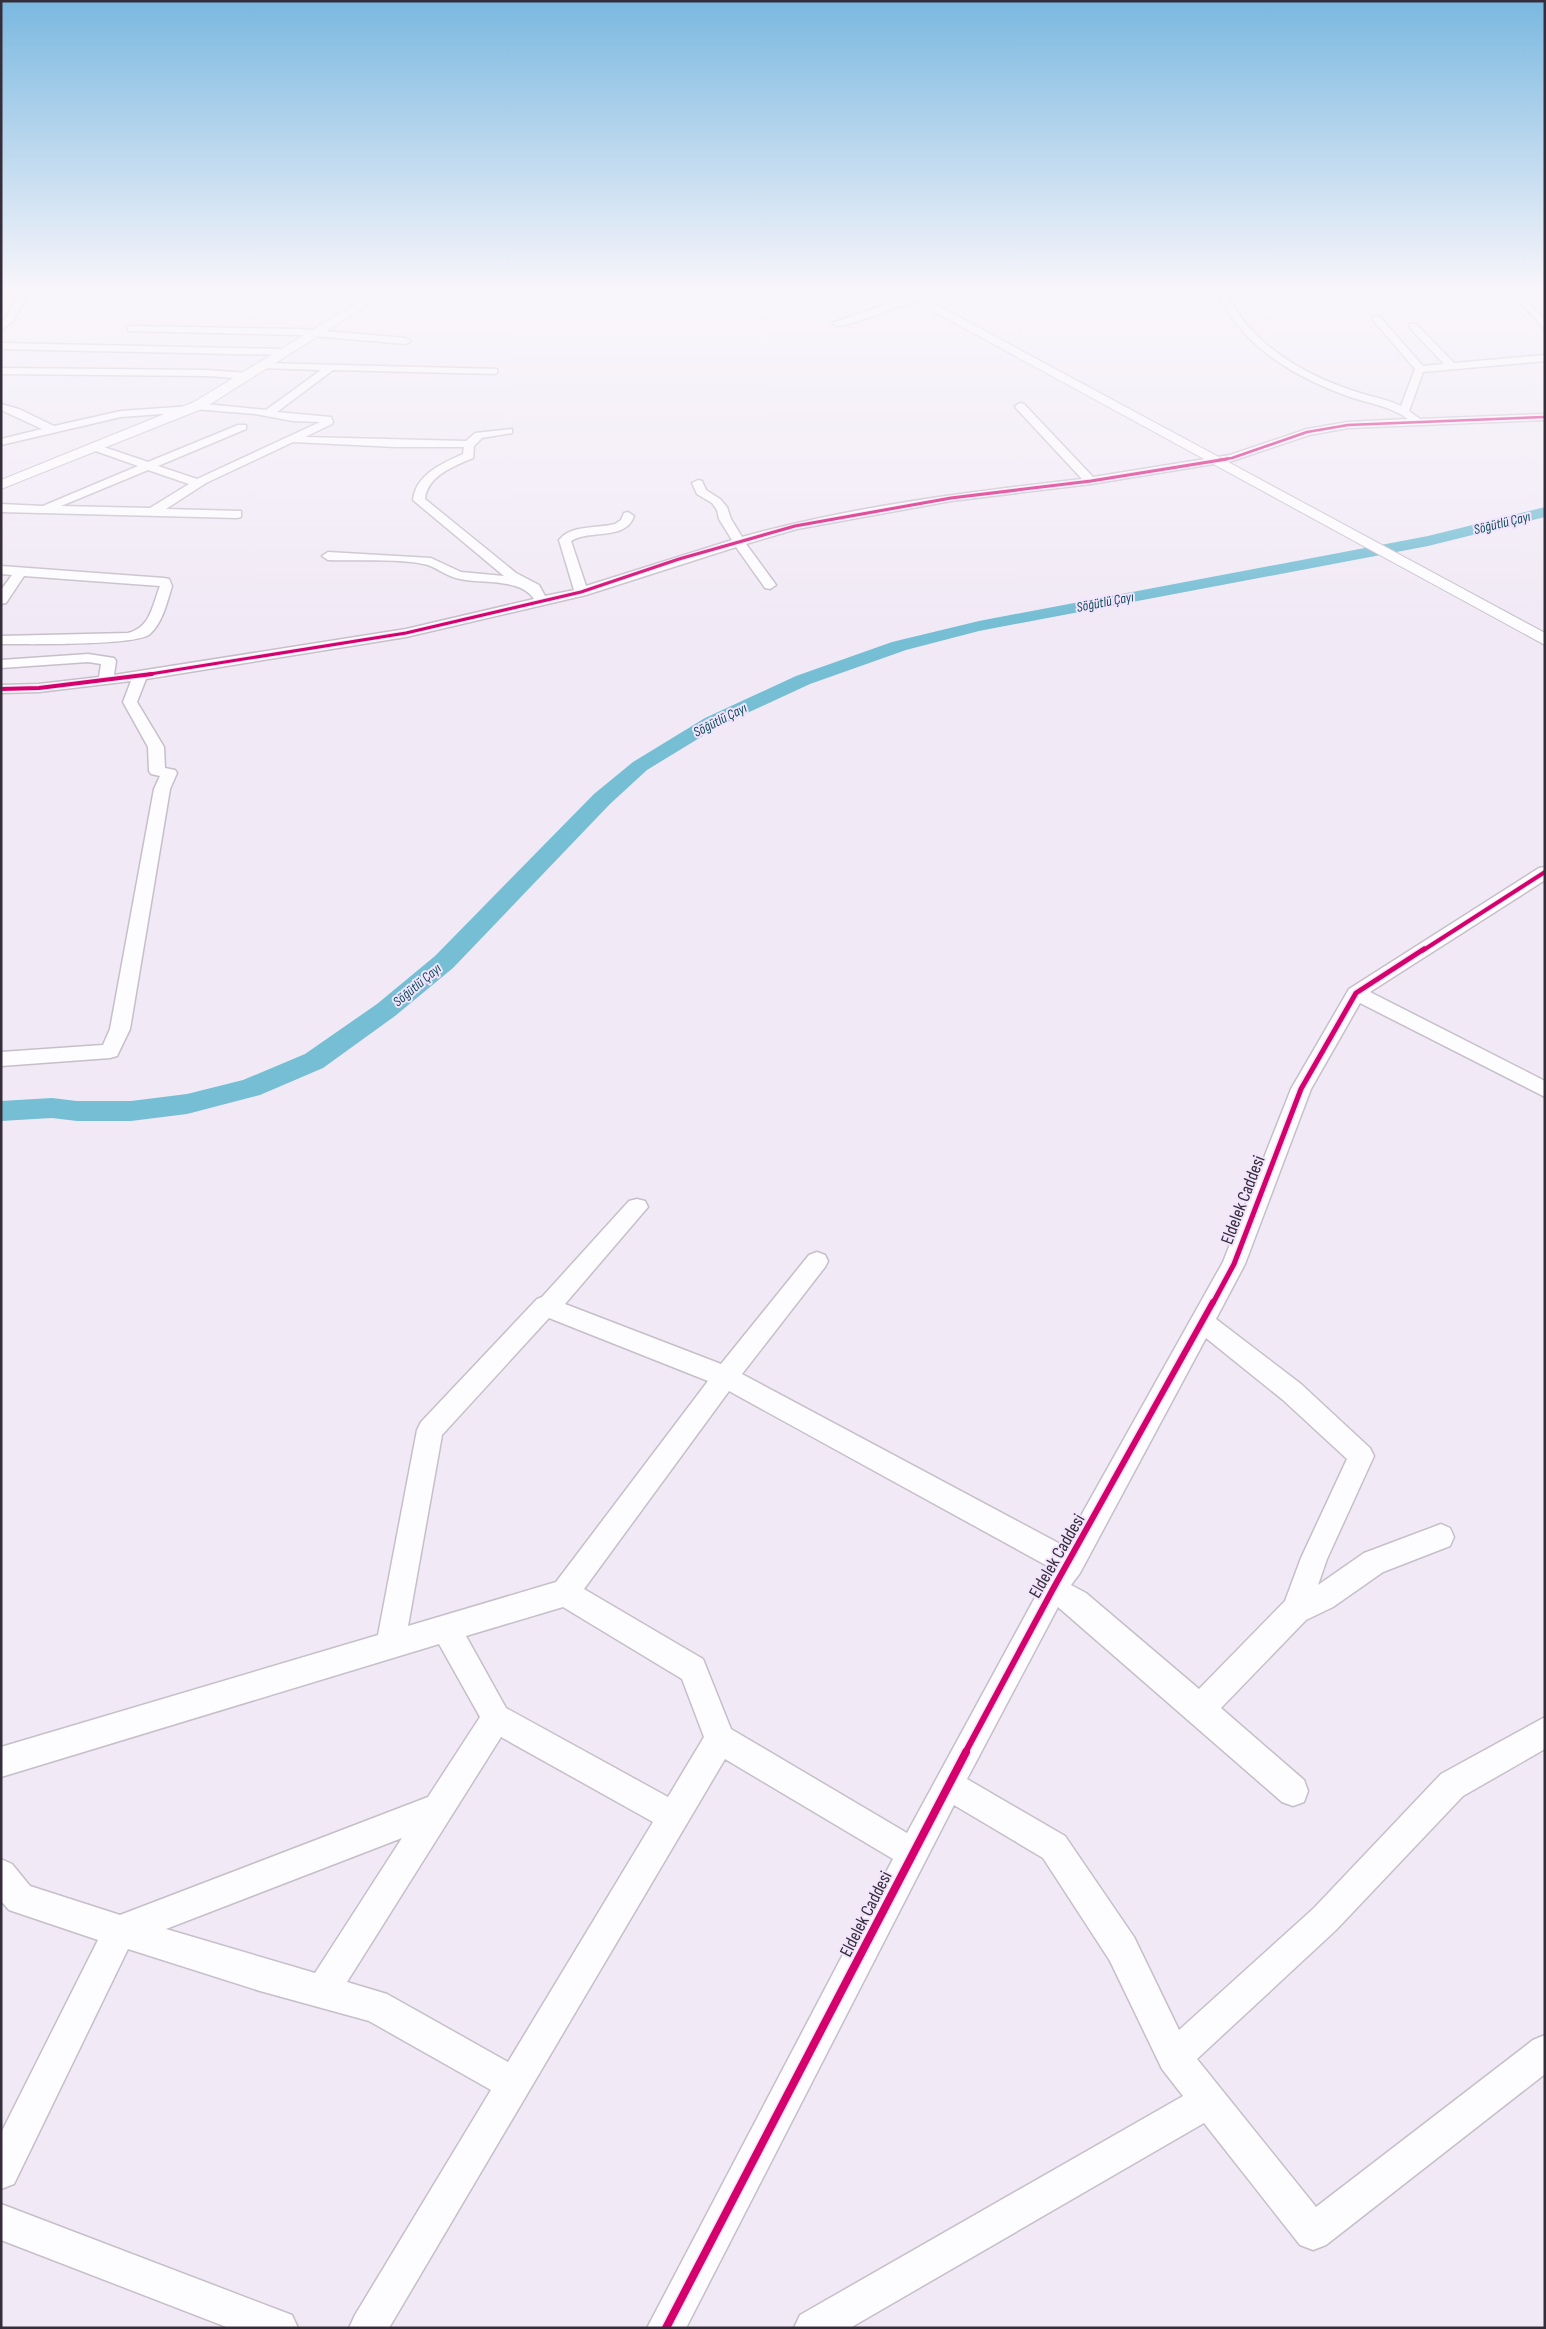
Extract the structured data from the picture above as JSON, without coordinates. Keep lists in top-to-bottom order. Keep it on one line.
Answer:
{"streets":{"street":["Eldelek Caddesi"]},"water":["Söğütlü Çayı"]}
